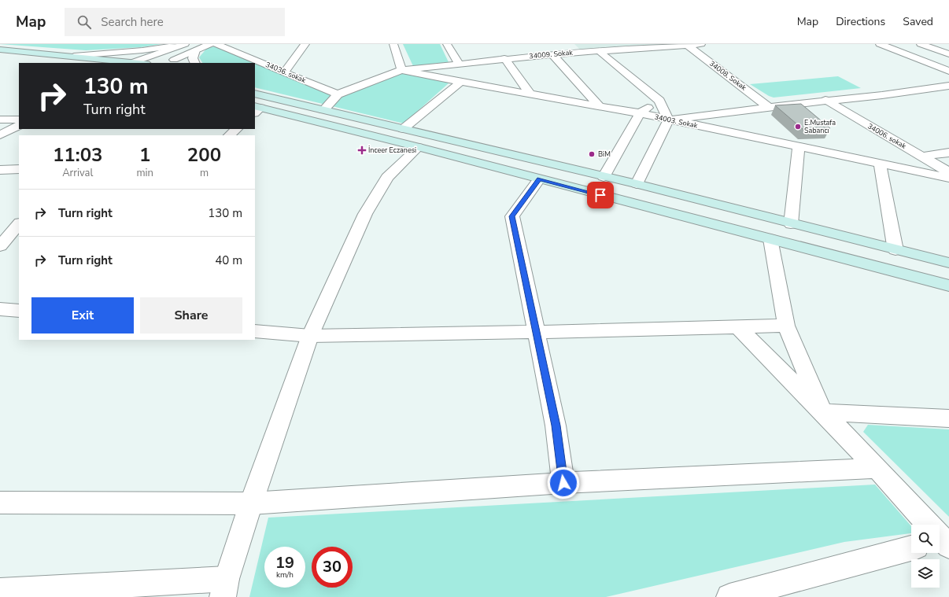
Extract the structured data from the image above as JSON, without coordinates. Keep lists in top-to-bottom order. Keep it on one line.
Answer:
{"streets":{"street":["34009. Sokak","34036. sokak","34008. Sokak","34003. Sokak","34006. sokak"]},"crossings":[["34009. Sokak","34036. sokak"],["34009. Sokak","34008. Sokak"],["34009. Sokak","34003. Sokak"]],"places":{"other":["E.Mustafa Sabancı","BiM"],"health":["İnceer Eczanesi"]},"page":{"header":"Map","search":"Search here","nav":["Map","Directions","Saved"],"turn":["130 m","Turn right"],"eta":["11:03","Arrival","1","min","200","m"],"list":[{"name":"Turn right","value":"130 m"},{"name":"Turn right","value":"40 m"}],"buttons":["Exit","Share"],"speed":"19 km/h","limit":"30"}}
